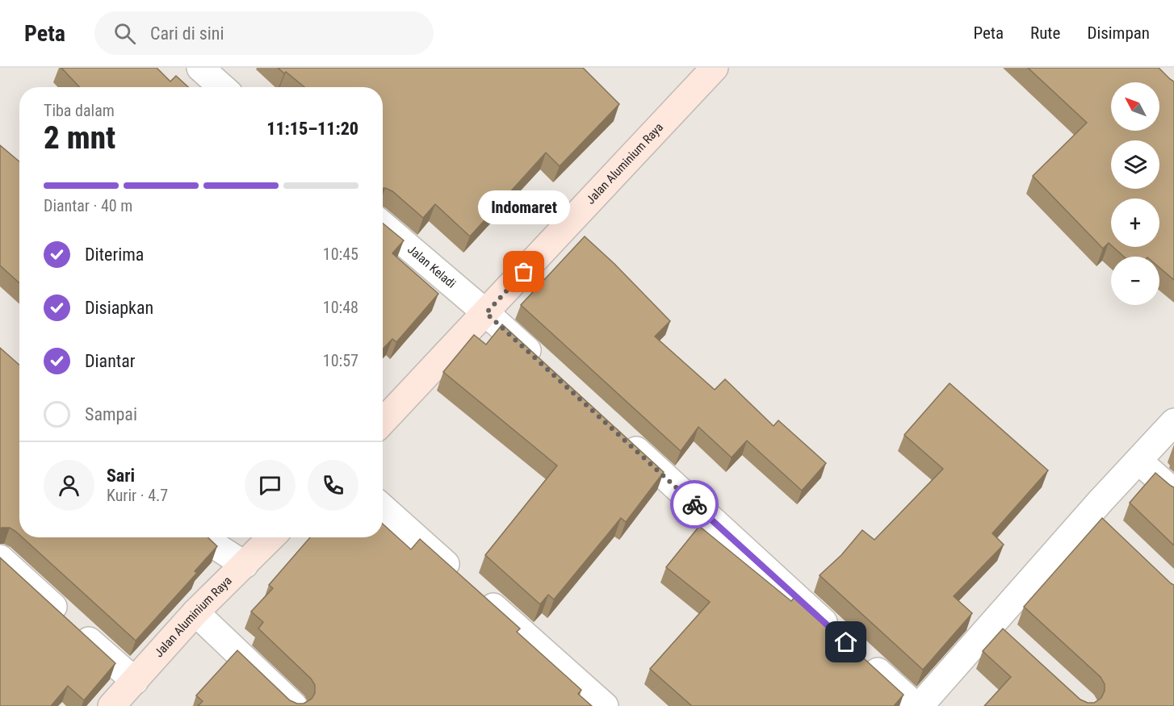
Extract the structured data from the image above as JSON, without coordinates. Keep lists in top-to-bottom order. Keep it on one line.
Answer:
{"streets":{"main road":["Jalan Aluminium Raya"],"street":["Jalan Keladi"]},"crossings":[["Jalan Aluminium Raya","Jalan Keladi"]],"places":["Indomaret"],"north":"top left","page":{"header":"Peta","search":"Cari di sini","nav":["Peta","Rute","Disimpan"],"map_buttons":["+","−"],"heading":["2 mnt","Tiba dalam","11:15–11:20"],"panel":["Sari","Kurir · 4.7"],"bar":"Diantar · 40 m","bubble":"Indomaret","list":[["Diterima","10:45"],["Disiapkan","10:48"],["Diantar","10:57"],"Sampai"]}}
